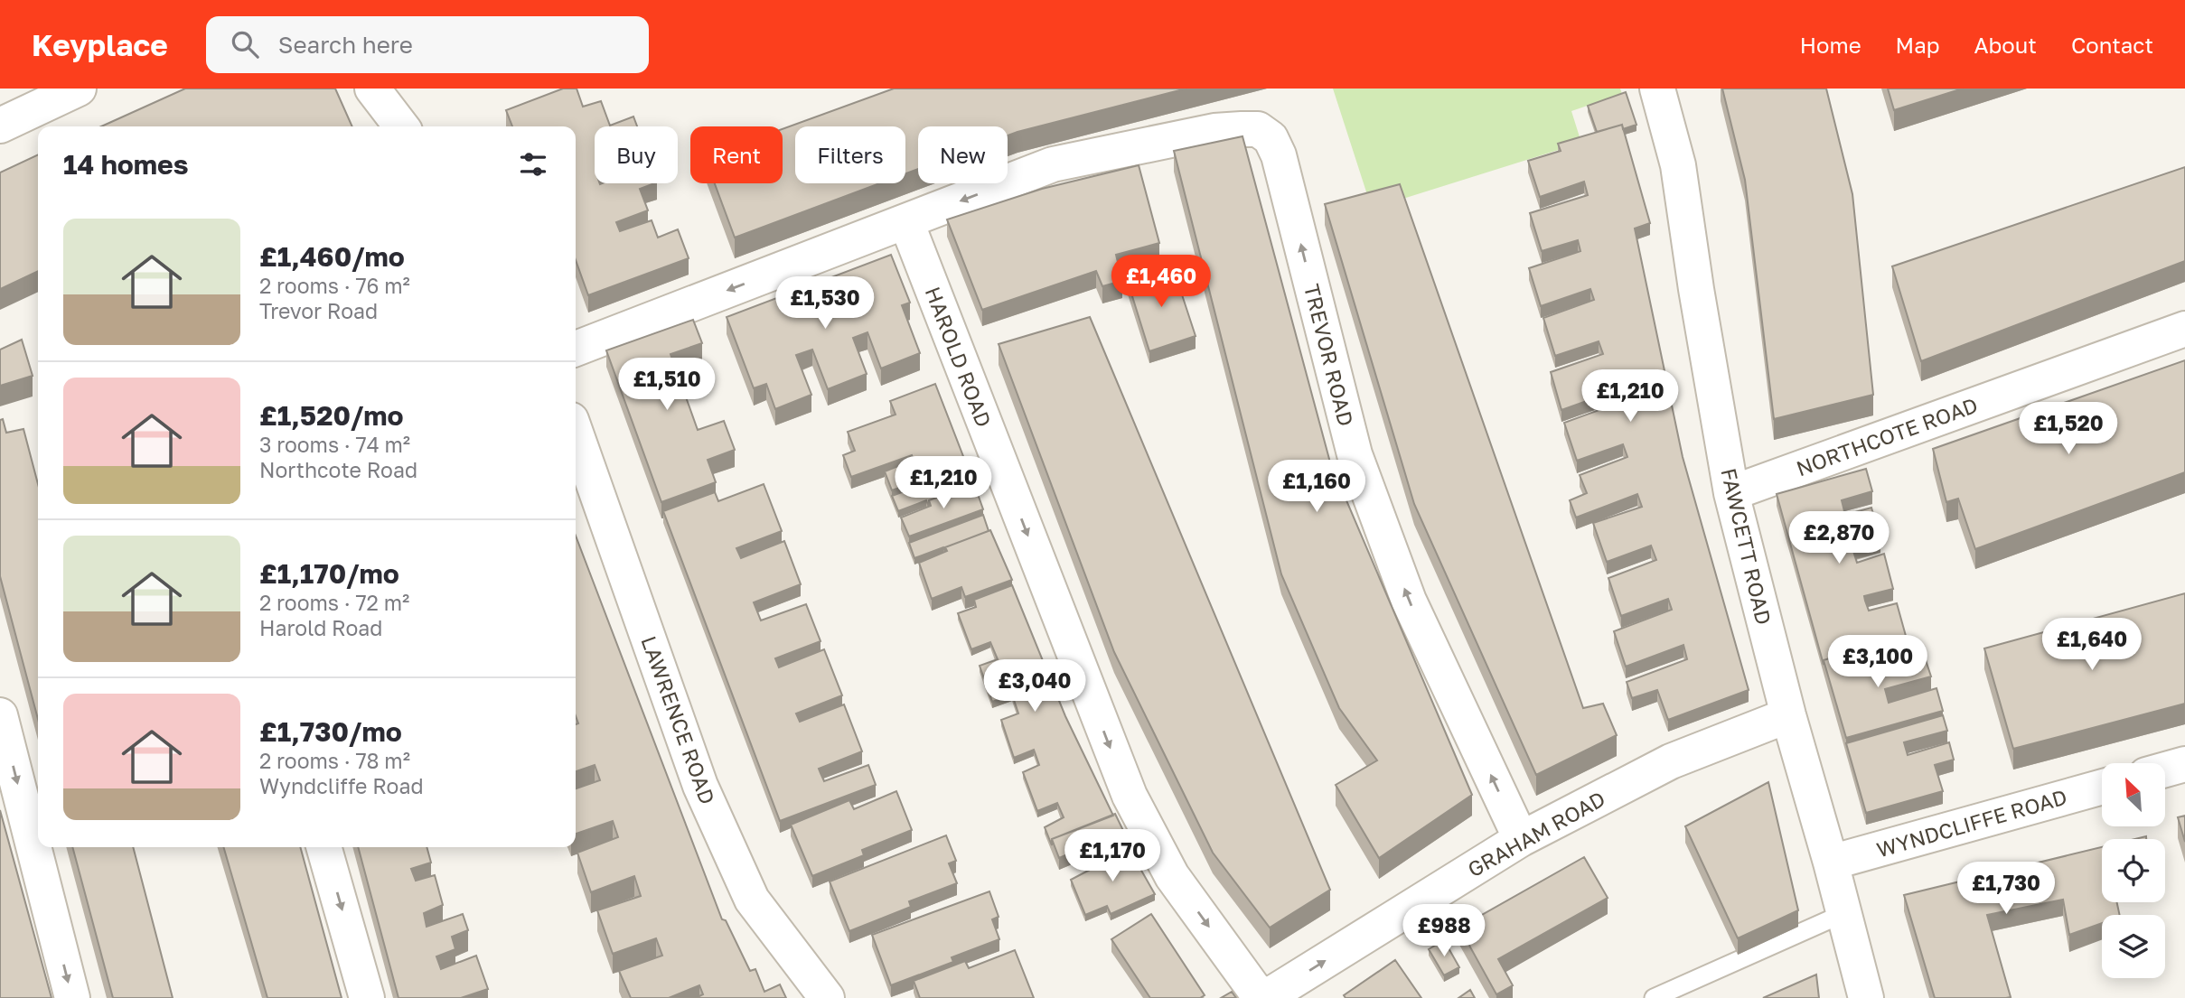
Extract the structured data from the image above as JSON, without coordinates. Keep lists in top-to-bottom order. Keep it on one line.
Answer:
{"streets":{"street":["TREVOR ROAD","HAROLD ROAD","NORTHCOTE ROAD","FAWCETT ROAD","LAWRENCE ROAD","WYNDCLIFFE ROAD","GRAHAM ROAD"]},"crossings":[["TREVOR ROAD","HAROLD ROAD"],["TREVOR ROAD","GRAHAM ROAD"],["HAROLD ROAD","GRAHAM ROAD"],["NORTHCOTE ROAD","FAWCETT ROAD"],["FAWCETT ROAD","WYNDCLIFFE ROAD"],["FAWCETT ROAD","GRAHAM ROAD"]],"one_way":["HAROLD ROAD","GRAHAM ROAD"],"north":"top left","page":{"header":"Keyplace","search":"Search here","nav":["Home","Map","About","Contact"],"chip":["Buy","Rent","Filters","New"],"heading":"14 homes","list":[{"name":"£1,460/mo","note":"2 rooms · 76 m² · Trevor Road"},{"name":"£1,520/mo","note":"3 rooms · 74 m² · Northcote Road"},{"name":"£1,170/mo","note":"2 rooms · 72 m² · Harold Road"},{"name":"£1,730/mo","note":"2 rooms · 78 m² · Wyndcliffe Road"}],"price":["£1,460","£1,530","£1,510","£1,210","£1,520","£1,210","£1,160","£2,870","£1,640","£3,100","£3,040","£1,170","£1,730","£988"]}}
